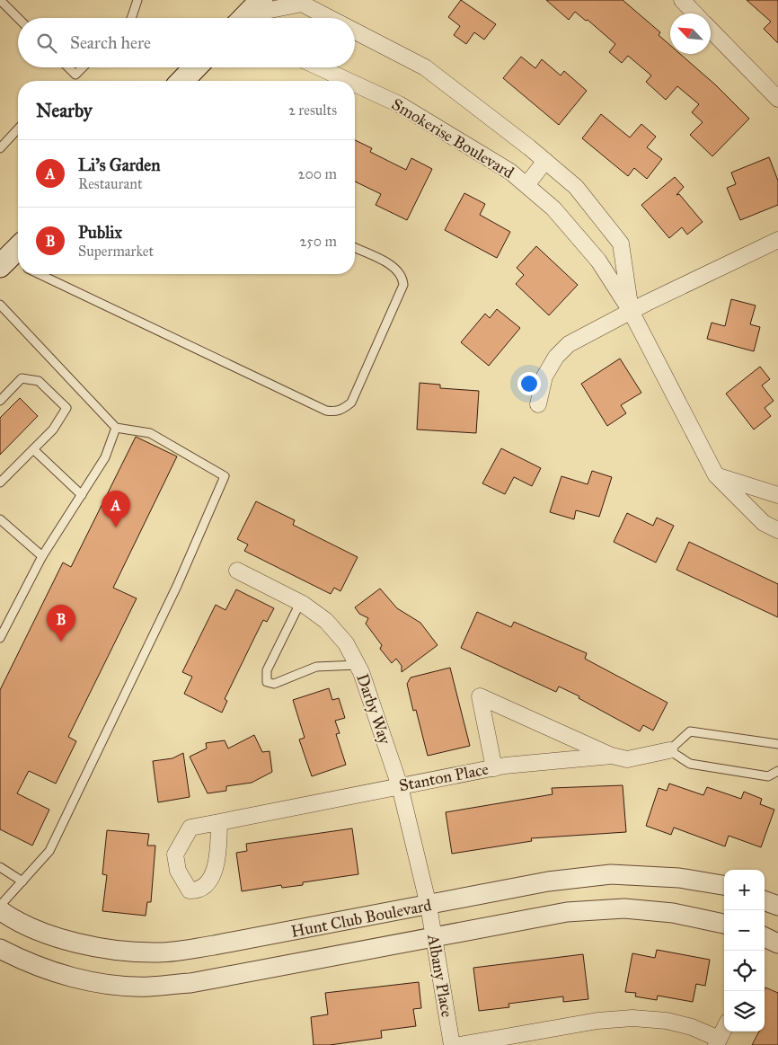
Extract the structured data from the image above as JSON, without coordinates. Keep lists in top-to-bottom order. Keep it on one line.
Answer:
{"streets":{"street":["Smokerise Boulevard","Darby Way","Stanton Place","Hunt Club Boulevard","Albany Place"]},"crossings":[["Darby Way","Stanton Place"],["Darby Way","Hunt Club Boulevard"],["Darby Way","Albany Place"],["Hunt Club Boulevard","Albany Place"]],"north":"top left","page":{"search":"Search here","heading":["Nearby","2 results"],"list":[{"mark":"A","name":"Li's Garden","note":"Restaurant","value":"200 m"},{"mark":"B","name":"Publix","note":"Supermarket","value":"250 m"}],"pins":["A","B"],"map_buttons":["+","−"]}}
